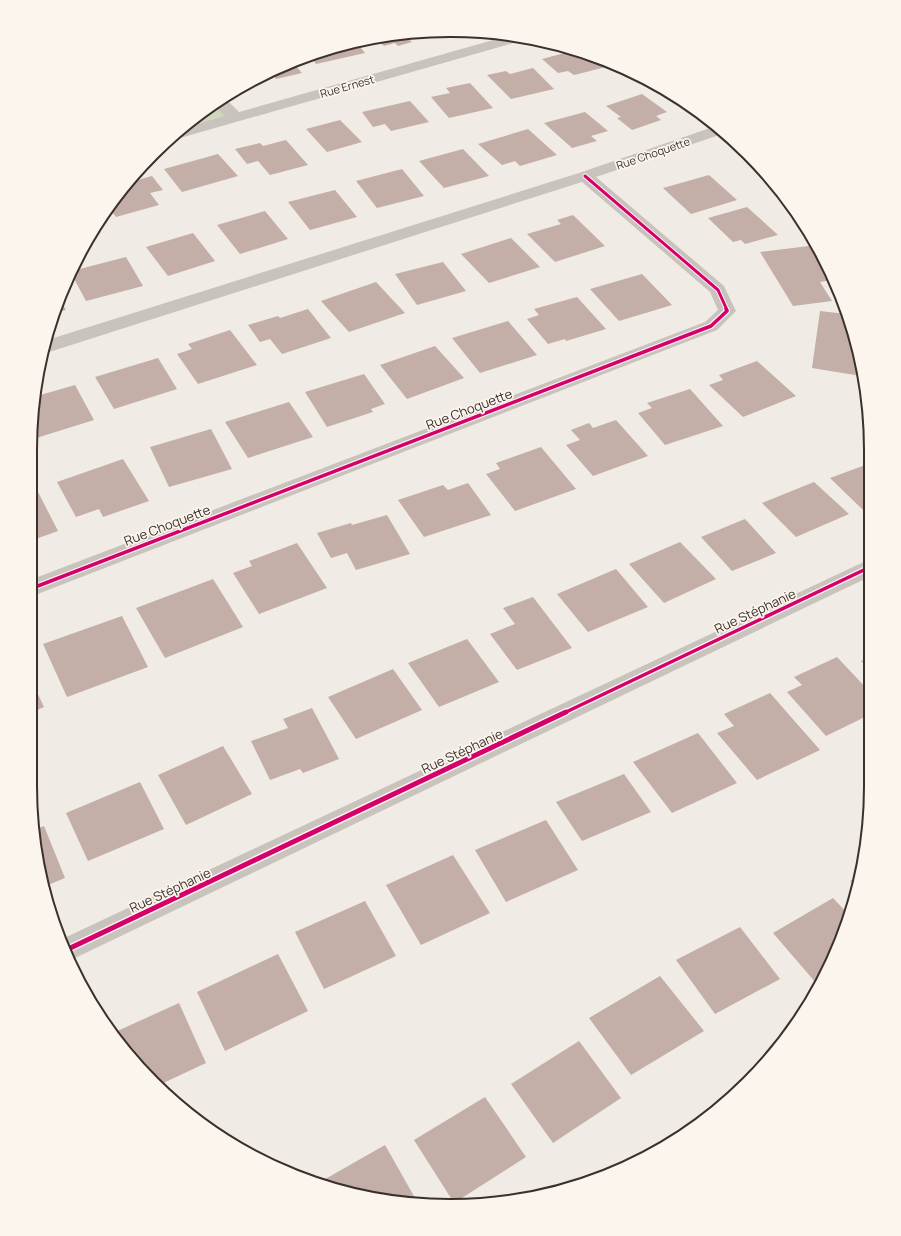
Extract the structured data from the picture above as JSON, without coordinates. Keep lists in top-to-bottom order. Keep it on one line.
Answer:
{"streets":{"street":["Rue Ernest","Rue Choquette","Rue Stéphanie"]}}
